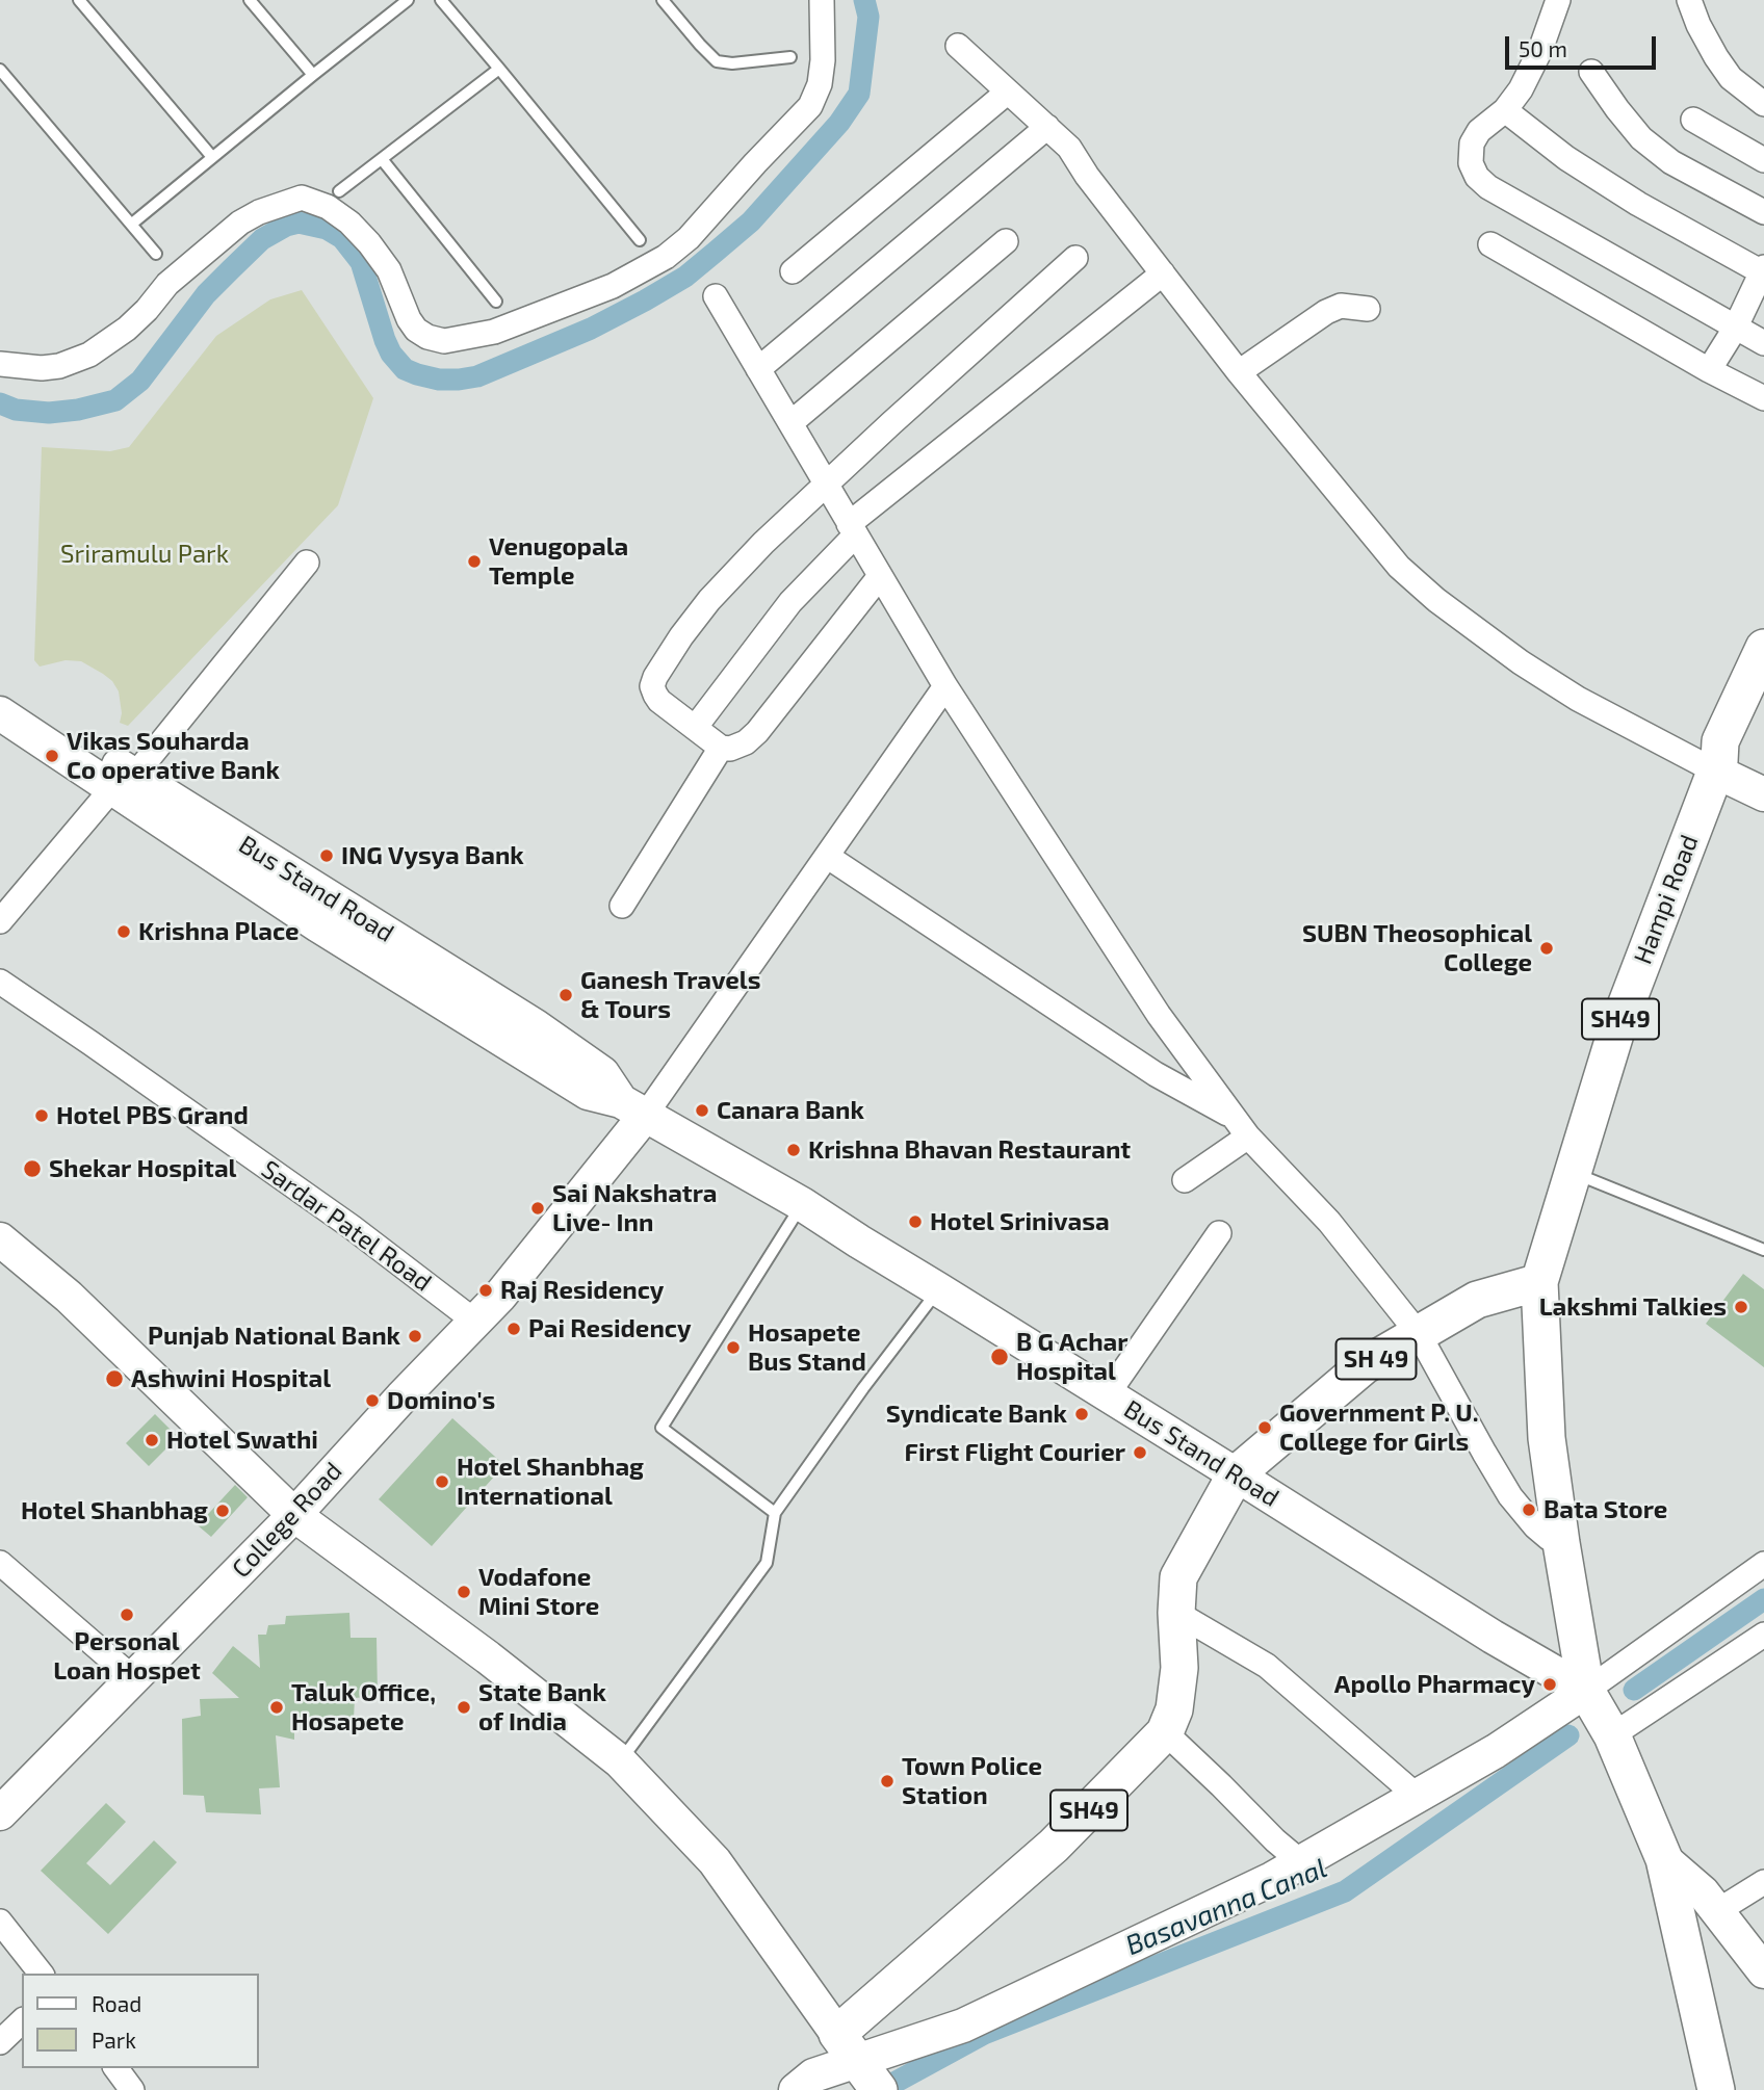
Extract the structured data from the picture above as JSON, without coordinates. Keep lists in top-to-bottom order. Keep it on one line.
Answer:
{"streets":{"main road":["Bus Stand Road","Hampi Road","SH49","SH 49","College Road"],"street":["Sardar Patel Road"]},"crossings":[["Bus Stand Road","Hampi Road"],["Bus Stand Road","SH49"],["Bus Stand Road","SH 49"],["Bus Stand Road","College Road"],["Hampi Road","SH49"],["Hampi Road","SH 49"],["SH49","SH 49"],["Sardar Patel Road","College Road"]],"water":["Basavanna Canal"],"parks":["Sriramulu Park"],"places":["Venugopala Temple","Vikas Souharda Co operative Bank","ING Vysya Bank","Krishna Place","SUBN Theosophical College","Ganesh Travels & Tours","Canara Bank","Hotel PBS Grand","Krishna Bhavan Restaurant","Shekar Hospital","Sai Nakshatra Live- Inn","Hotel Srinivasa","Raj Residency","Lakshmi Talkies","Pai Residency","Punjab National Bank","Hosapete Bus Stand","B G Achar Hospital","Ashwini Hospital","Domino's","Syndicate Bank","Government P. U. College for Girls","Hotel Swathi","First Flight Courier","Hotel Shanbhag International","Bata Store","Hotel Shanbhag","Vodafone Mini Store","Personal Loan Hospet","Apollo Pharmacy","Taluk Office, Hosapete","State Bank of India","Town Police Station"],"legend":["Road","Park"],"scale_bar":"50 m"}
